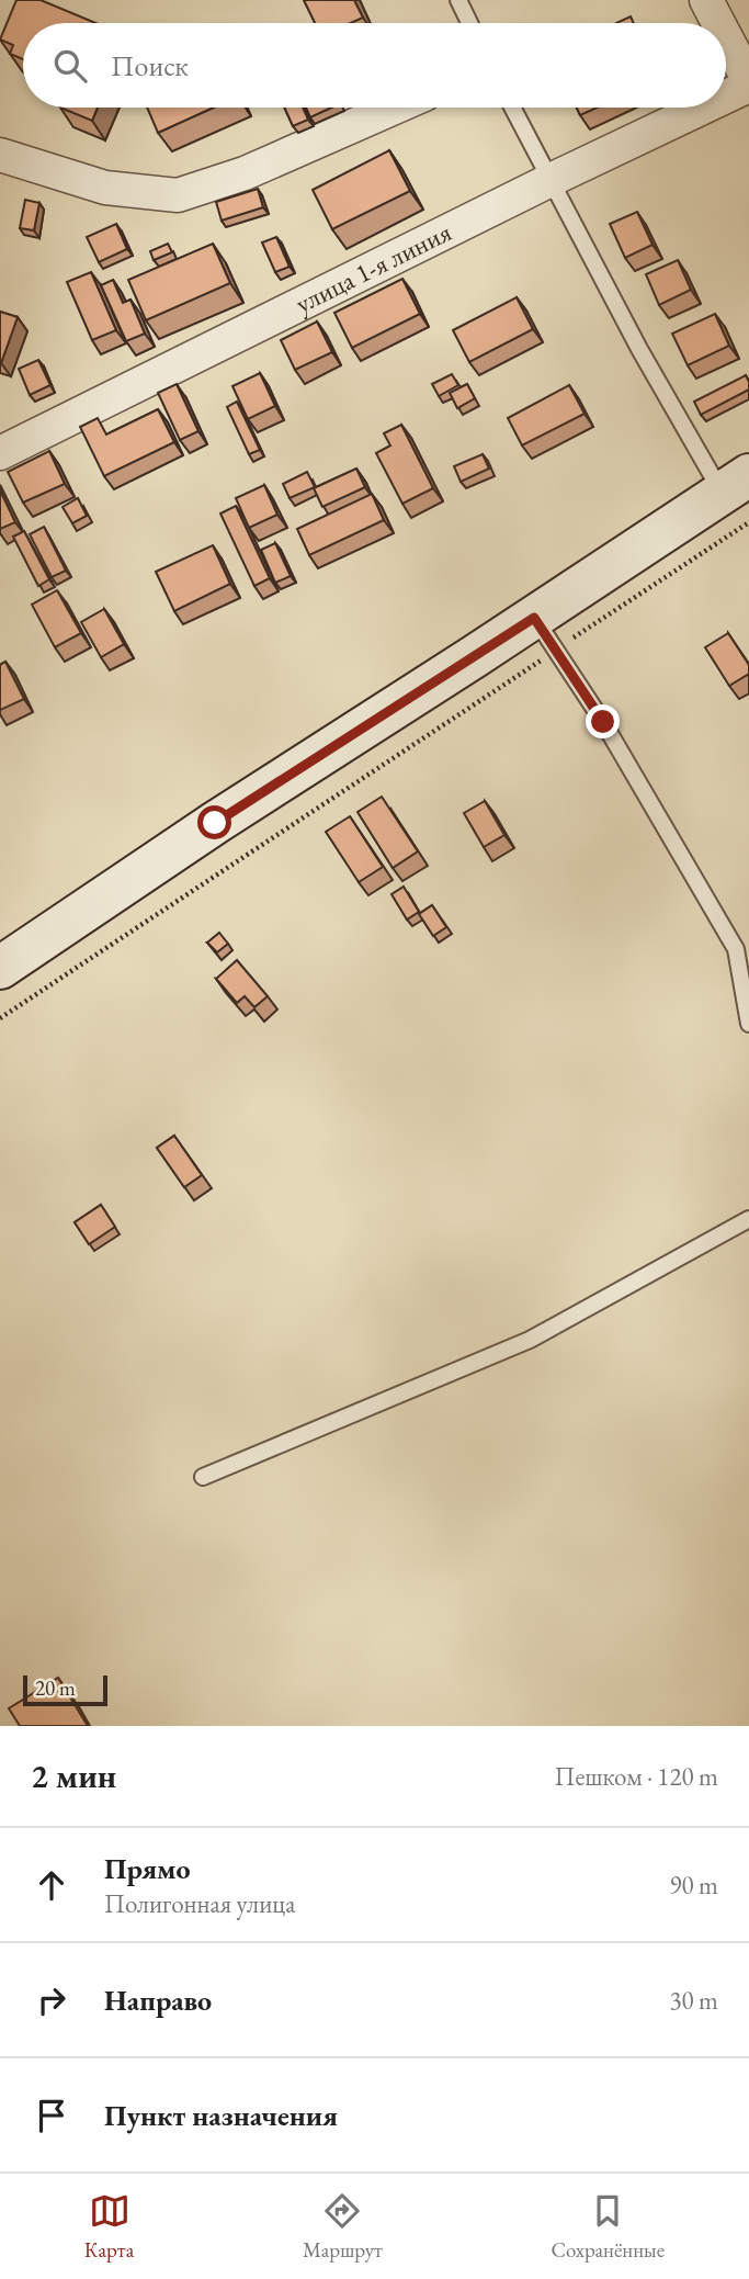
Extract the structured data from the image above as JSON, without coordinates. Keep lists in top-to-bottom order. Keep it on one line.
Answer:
{"streets":{"street":["улица 1-я линия"]},"scale_bar":"20 m","page":{"search":"Поиск","scale":"20 m","heading":["2 мин","Пешком · 120 m"],"list":[["Прямо","Полигонная улица","90 m"],["Направо","30 m"],"Пункт назначения"],"nav":["Карта","Маршрут","Сохранённые"]}}
